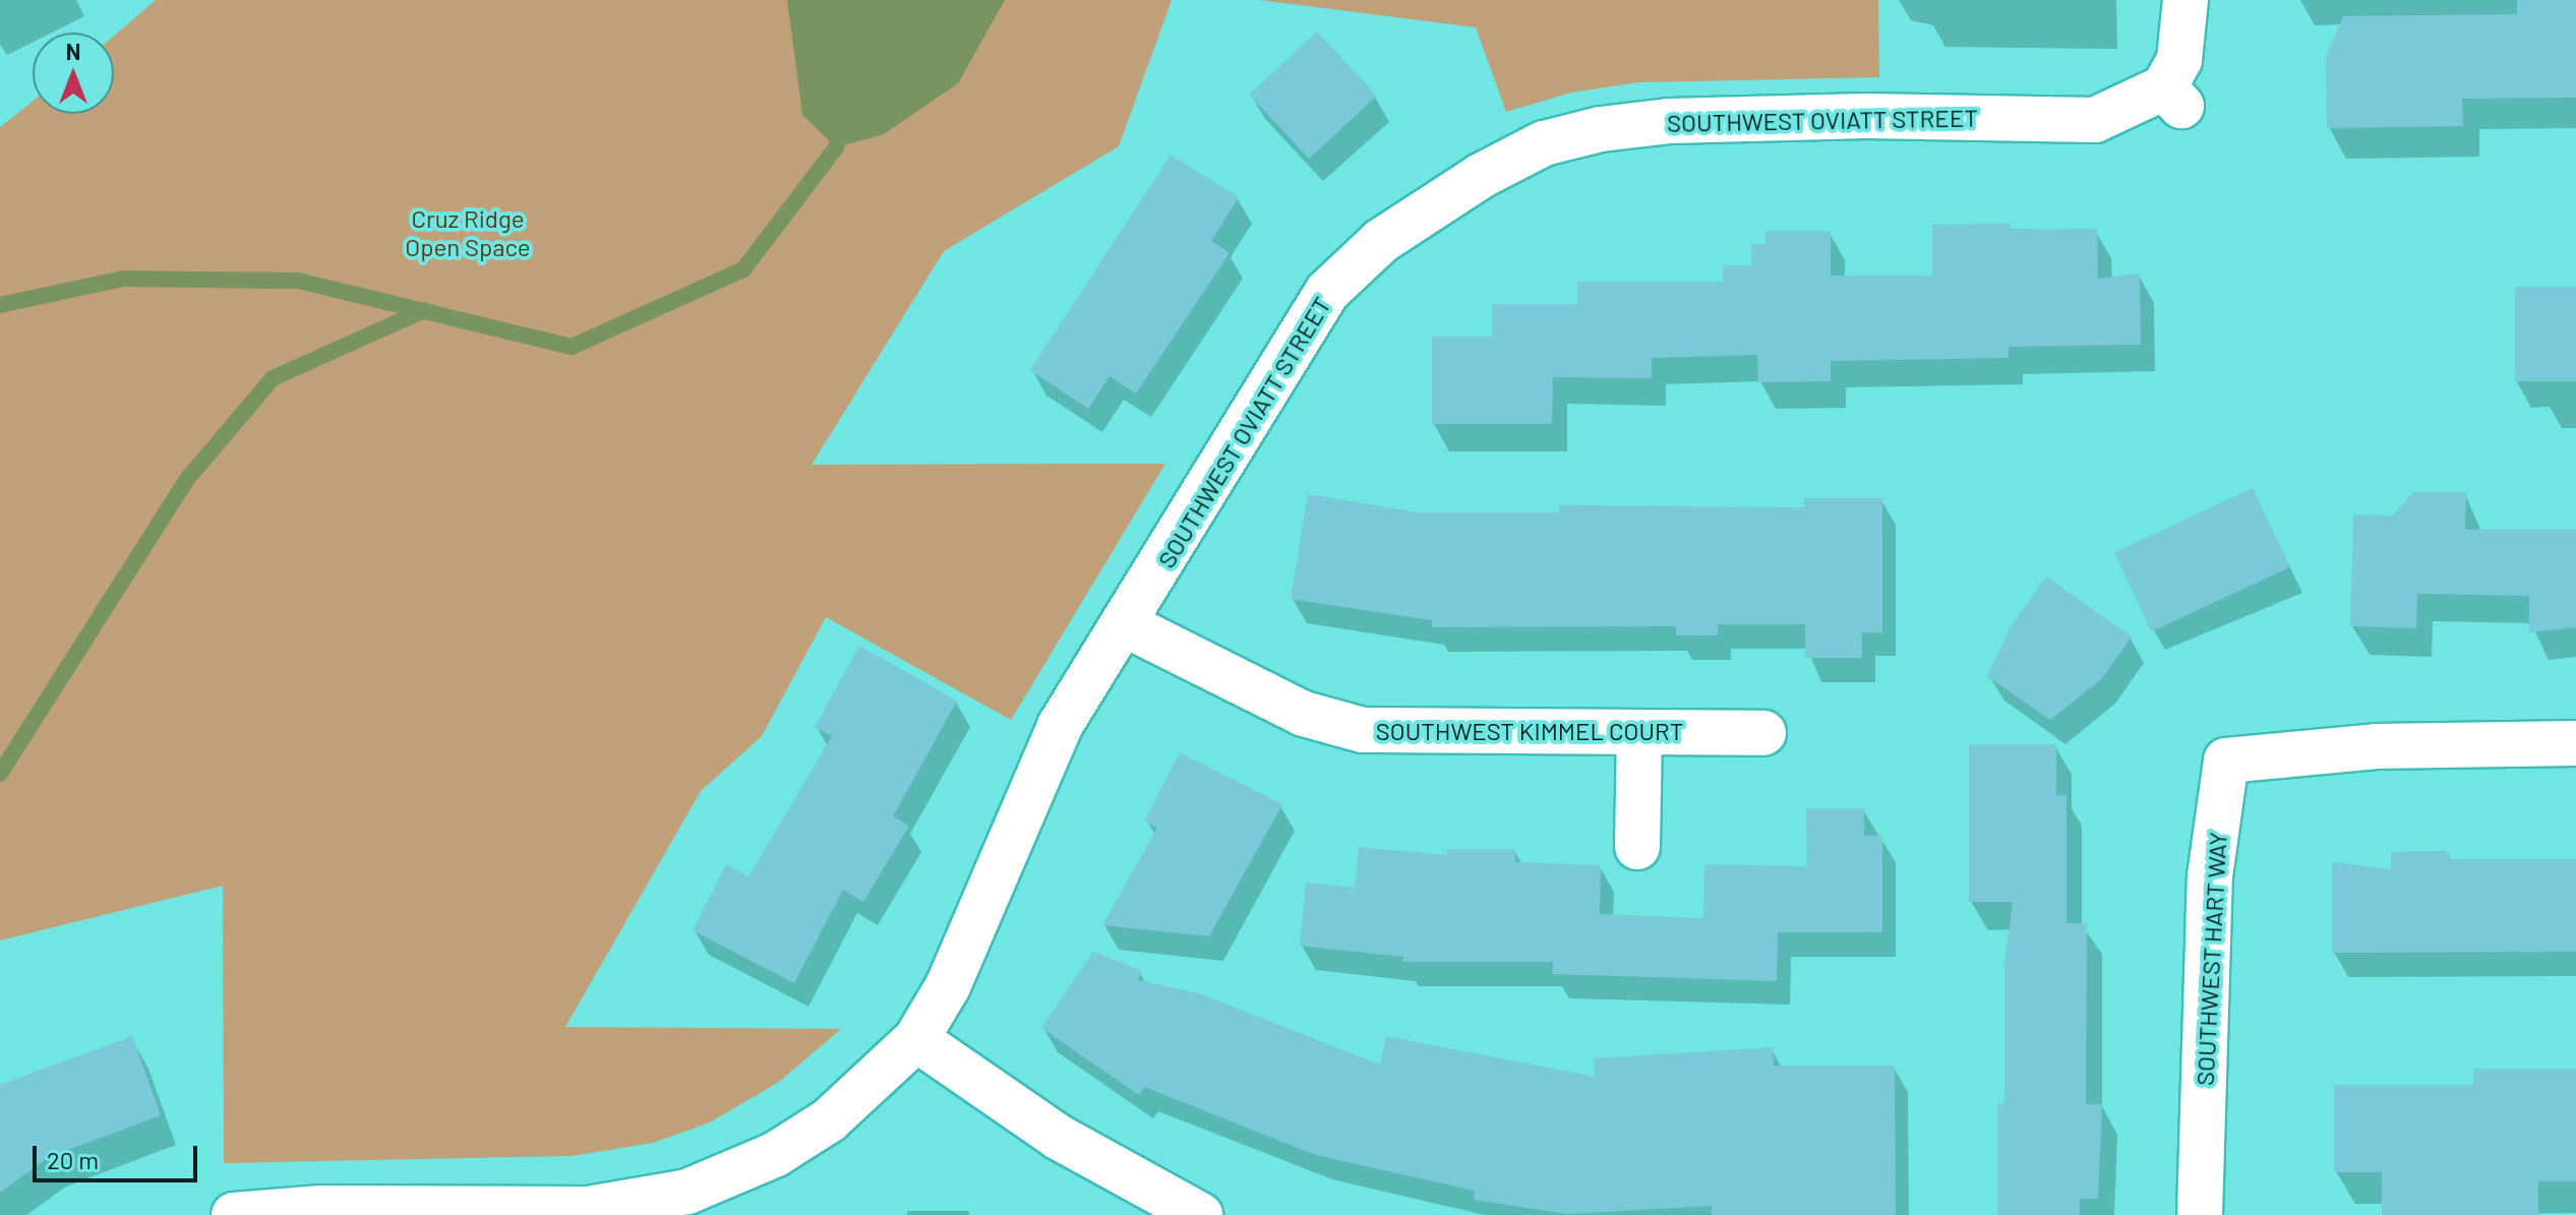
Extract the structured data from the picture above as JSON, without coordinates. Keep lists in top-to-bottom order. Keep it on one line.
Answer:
{"streets":{"street":["SOUTHWEST OVIATT STREET","SOUTHWEST KIMMEL COURT","SOUTHWEST HART WAY"]},"crossings":[["SOUTHWEST OVIATT STREET","SOUTHWEST KIMMEL COURT"]],"parks":["Cruz Ridge Open Space"],"scale_bar":"20 m","north":"top"}
